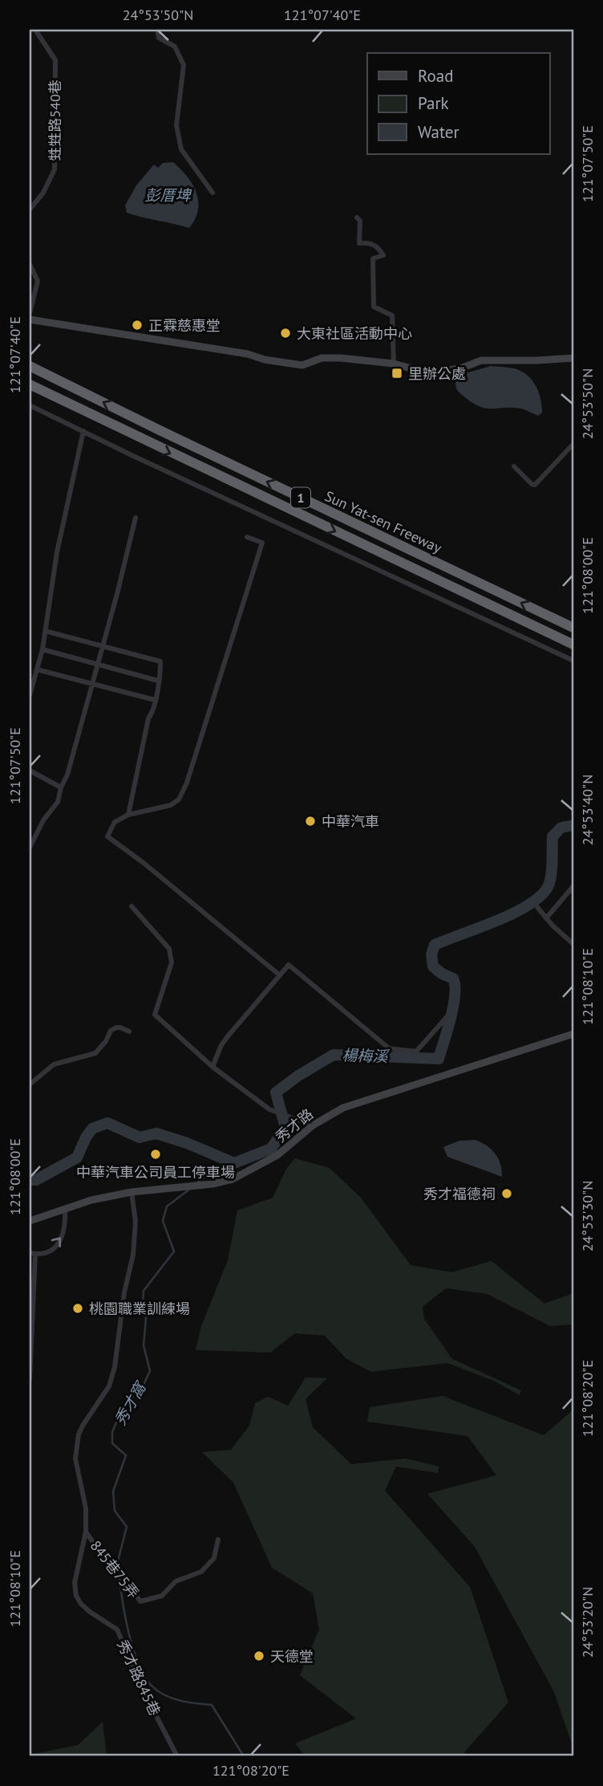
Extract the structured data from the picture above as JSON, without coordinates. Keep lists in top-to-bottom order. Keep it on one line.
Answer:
{"streets":{"highway":["1","Sun Yat-sen Freeway"],"main road":["秀才路"],"street":["甡甡路540巷","845巷75弄","秀才路845巷"]},"crossings":[["秀才路","秀才路845巷"],["845巷75弄","秀才路845巷"]],"water":["彭厝埤","楊梅溪","秀才窩"],"places":{"other":["正霖慈惠堂","大東社區活動中心","中華汽車","中華汽車公司員工停車場","秀才福德祠","桃園職業訓練場","天德堂"],"transit":["里辦公處"]},"legend":["Road","Park","Water"],"coordinates":["24°53'50\"N","121°07'40\"E","121°07'50\"E","121°08'00\"E","24°53'40\"N","121°08'10\"E","24°53'30\"N","121°08'20\"E","24°53'20\"N"]}
